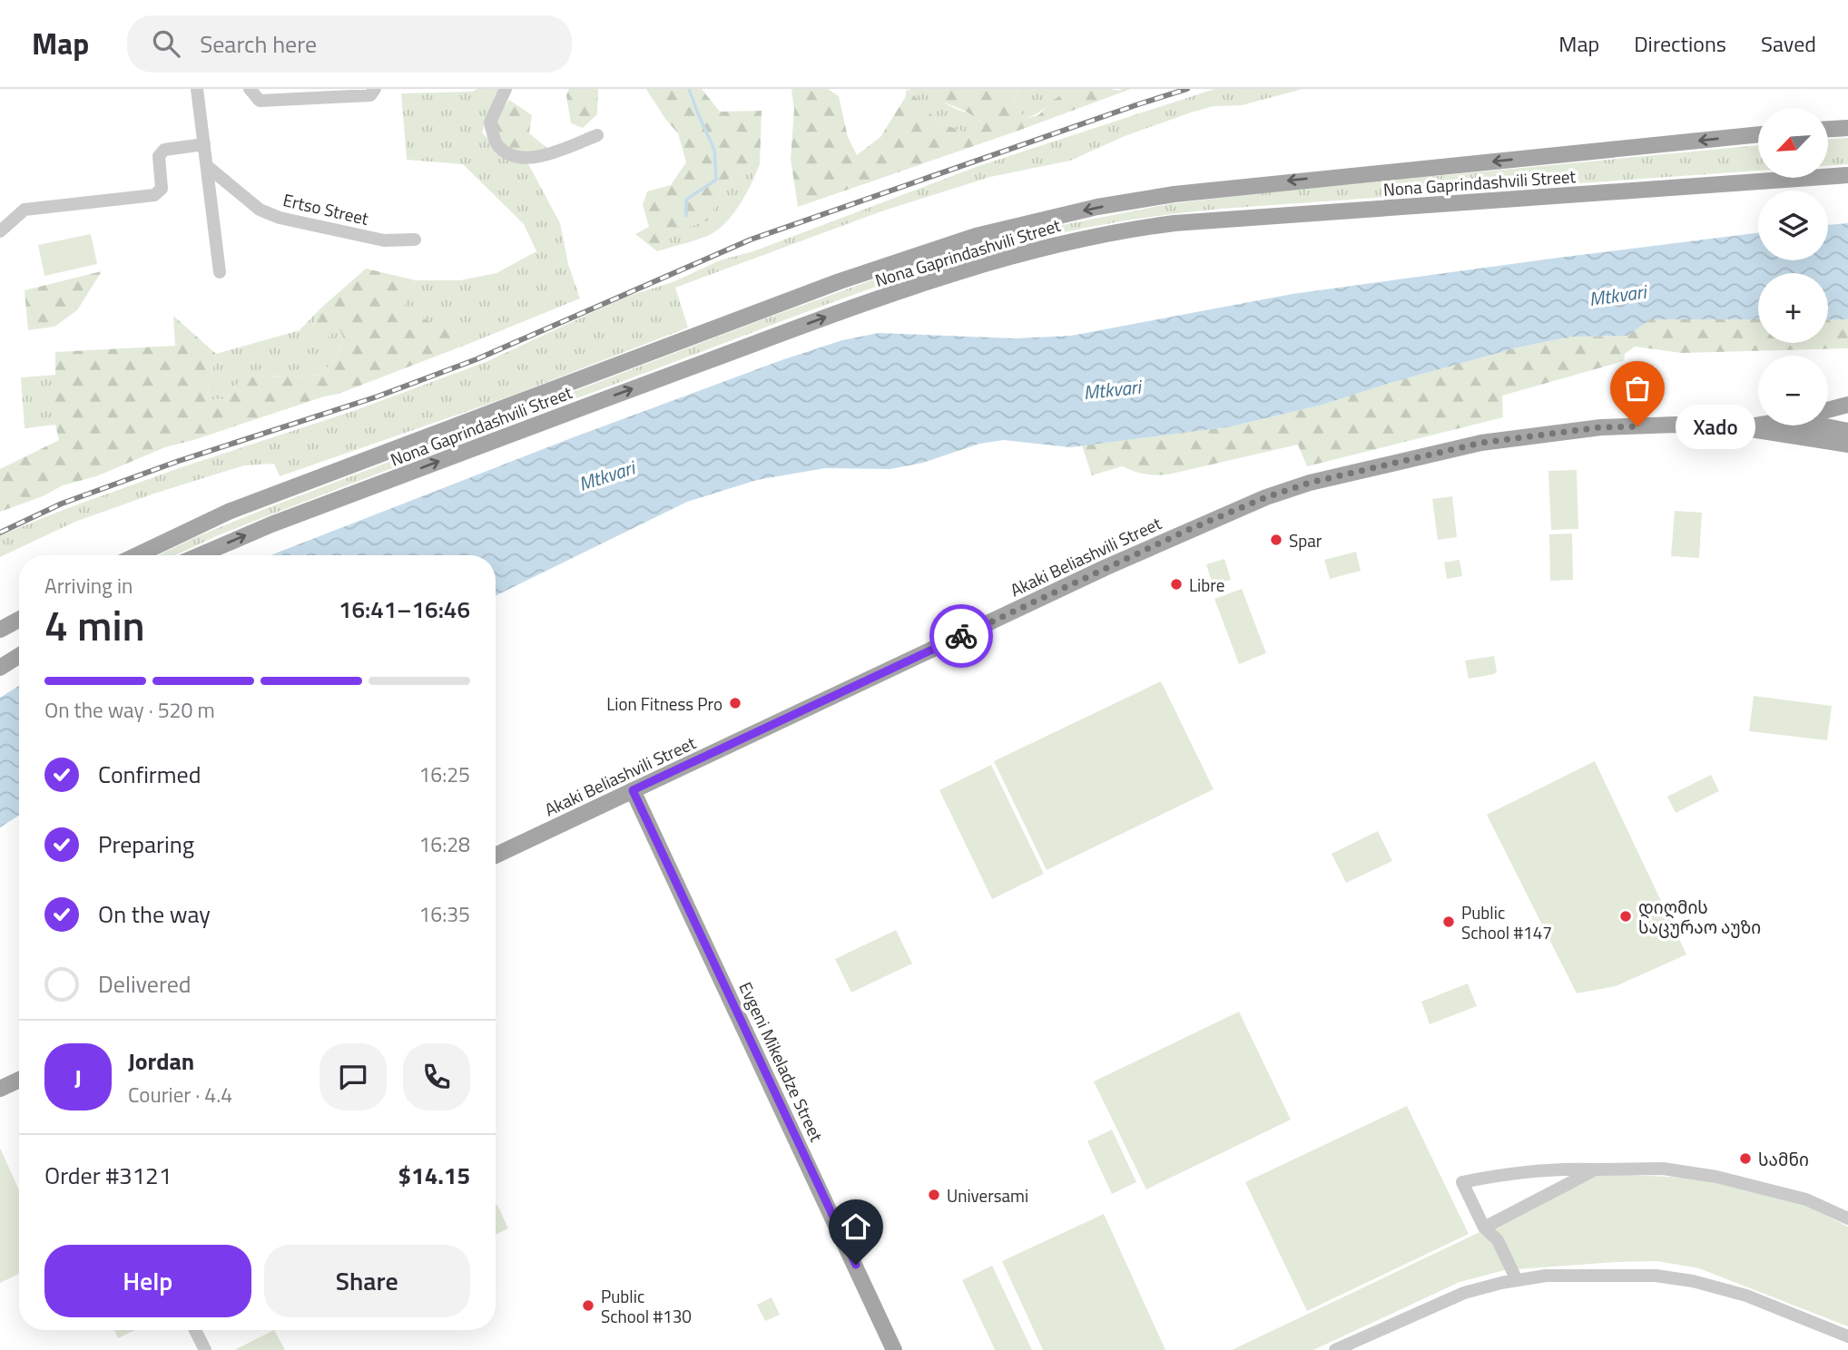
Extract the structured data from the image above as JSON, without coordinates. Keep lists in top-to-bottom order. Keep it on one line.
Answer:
{"streets":{"main road":["Nona Gaprindashvili Street","Akaki Beliashvili Street","Evgeni Mikeladze Street"],"street":["Ertso Street"]},"crossings":[["Akaki Beliashvili Street","Evgeni Mikeladze Street"]],"water":["Mtkvari"],"places":["Xado","Spar","Libre","Lion Fitness Pro","დიღმის საცურაო აუზი","Public School #147","სამნი","Universami","Public School #130"],"north":"bottom left","page":{"header":"Map","search":"Search here","nav":["Map","Directions","Saved"],"map_buttons":["+","−"],"bubble":"Xado","heading":["4 min","Arriving in","16:41–16:46"],"panel":["Jordan","Courier · 4.4","Order #3121","$14.15"],"bar":"On the way · 520 m","list":[["Confirmed","16:25"],["Preparing","16:28"],["On the way","16:35"],"Delivered"],"round":"J","buttons":["Help","Share"]}}
